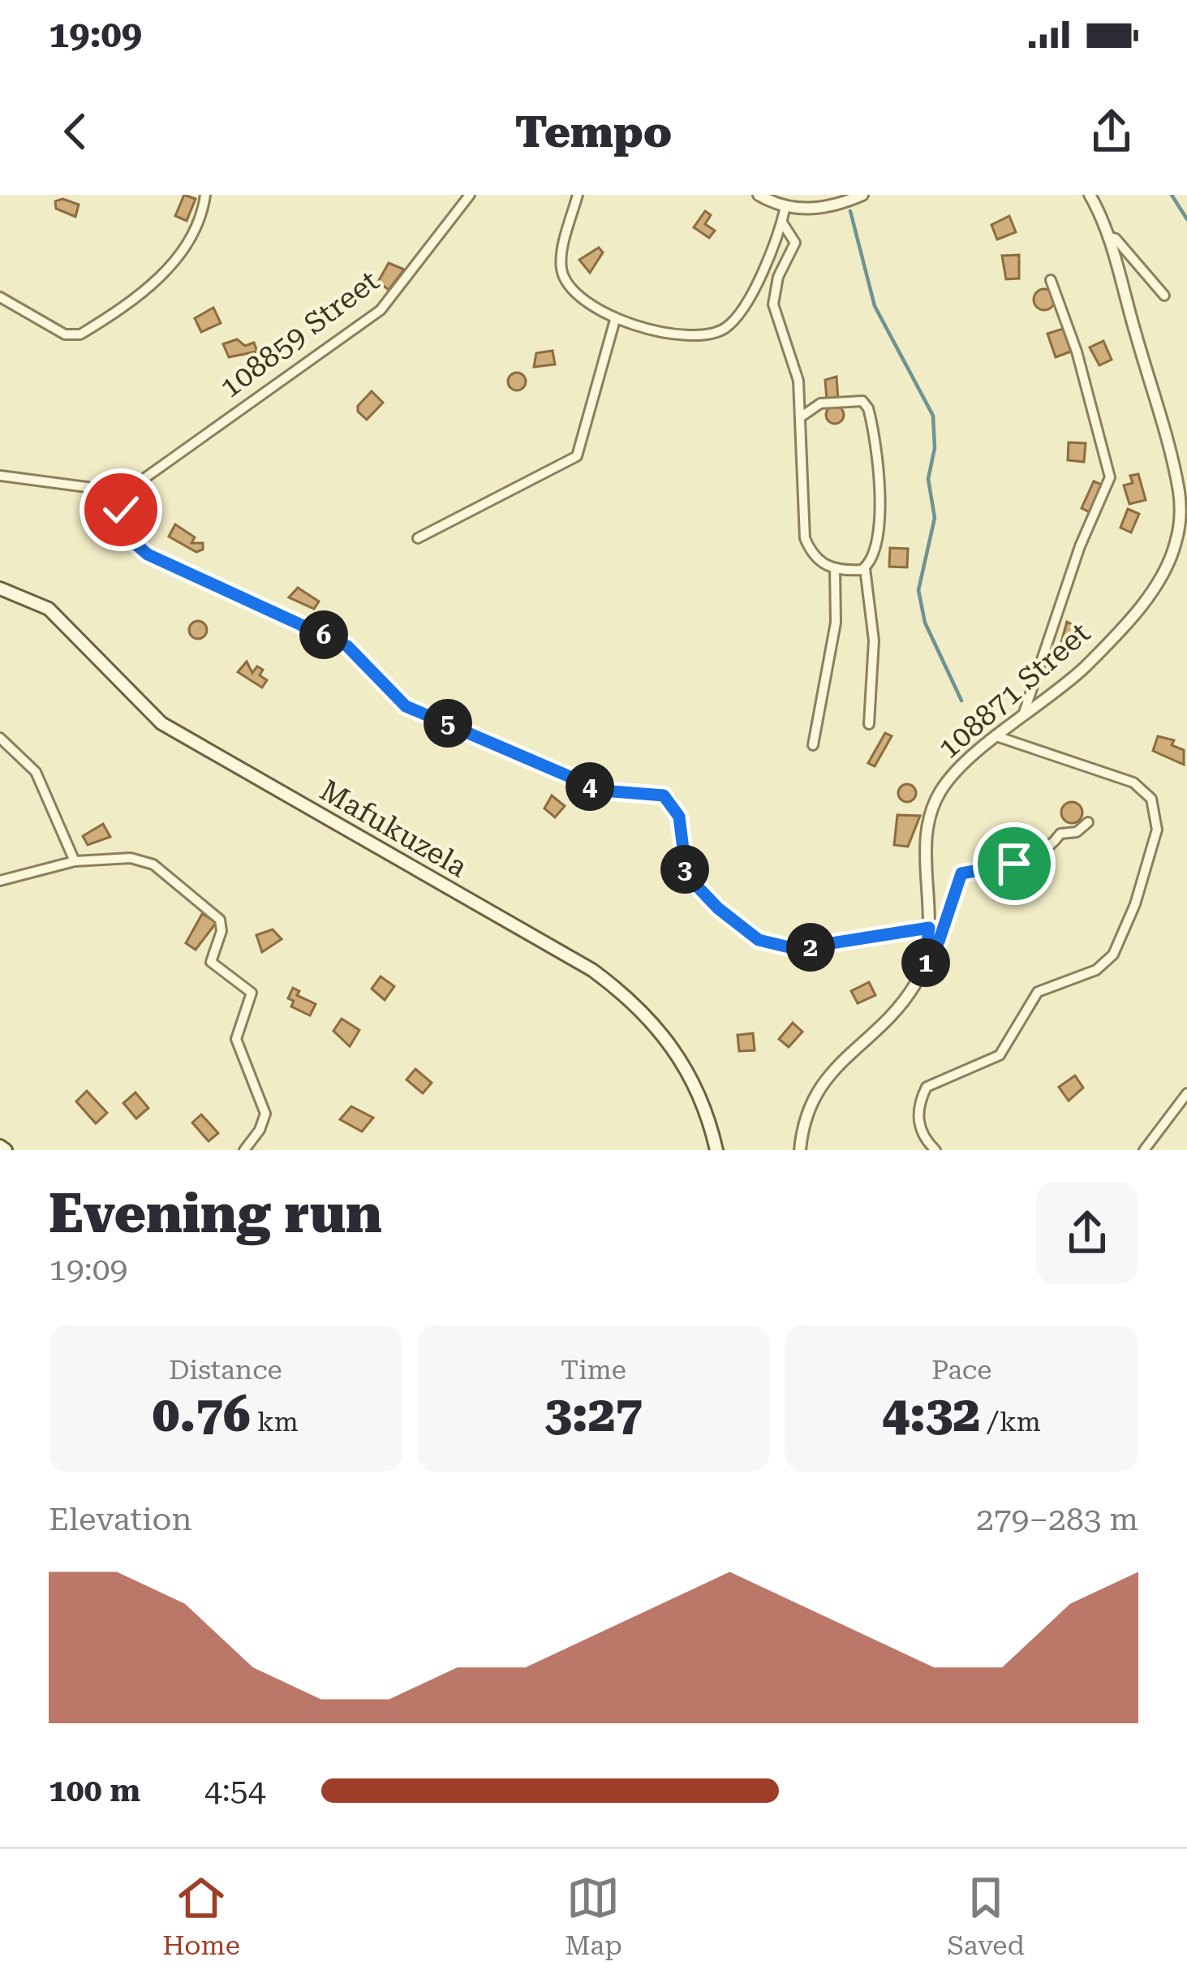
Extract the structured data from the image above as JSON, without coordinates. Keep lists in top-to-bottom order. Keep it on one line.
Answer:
{"streets":{"main road":["Mafukuzela"],"street":["108859 Street","108871 Street"]},"page":{"status":"19:09","header":"Tempo","pins":["6","5","4","3","2","1"],"heading":["Evening run","19:09"],"stats":[["Distance","0.76 km"],["Time","3:27"],["Pace","4:32 /km"]],"chart":["Elevation","279–283 m"],"list":[{"name":"100 m","note":"4:54"}],"tabs":["Home","Map","Saved"]}}
